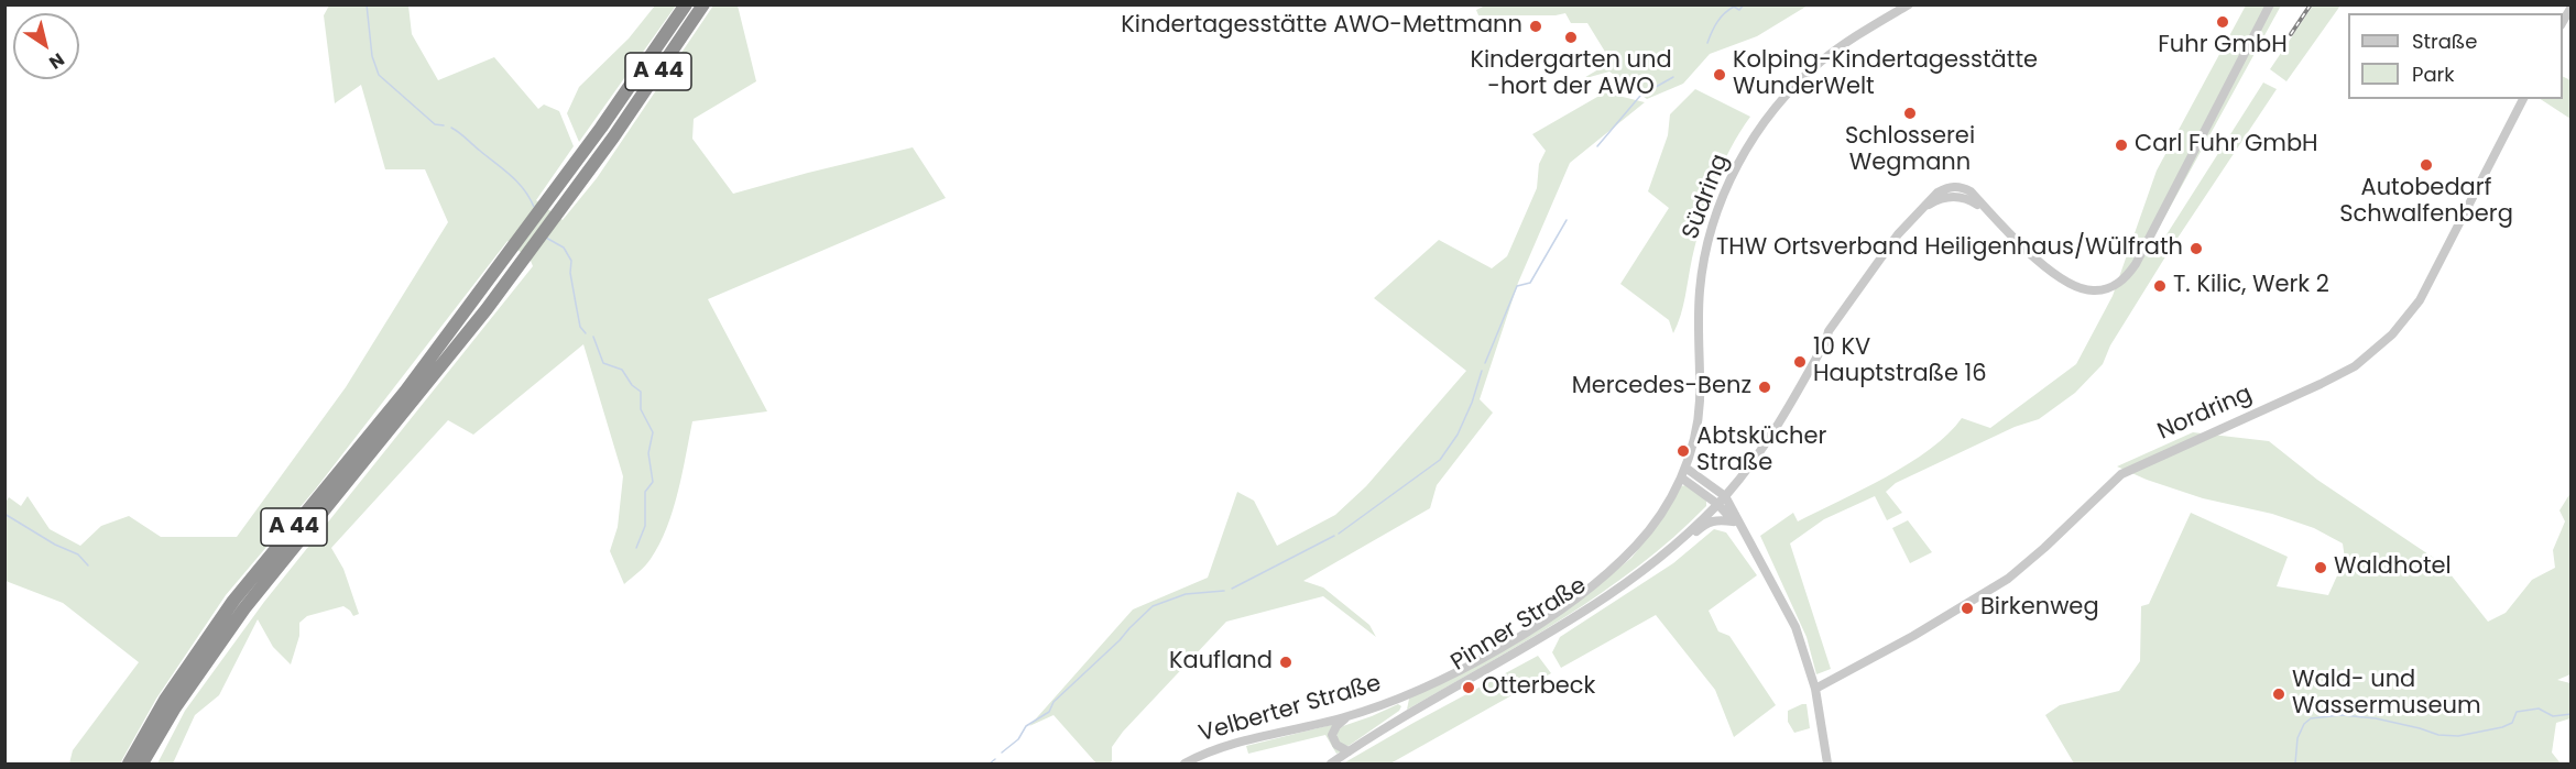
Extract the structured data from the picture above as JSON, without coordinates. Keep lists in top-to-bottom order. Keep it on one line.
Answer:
{"streets":{"highway":["A 44"],"street":["Südring","Nordring","Pinner Straße","Velberter Straße"]},"crossings":[["Südring","Velberter Straße"]],"places":["Fuhr GmbH","Kindertagesstätte AWO-Mettmann","Kindergarten und -hort der AWO","Kolping-Kindertagesstätte WunderWelt","Schlosserei Wegmann","Carl Fuhr GmbH","Autobedarf Schwalfenberg","THW Ortsverband Heiligenhaus/Wülfrath","T. Kilic, Werk 2","10 KV Hauptstraße 16","Mercedes-Benz","Abtskücher Straße","Waldhotel","Birkenweg","Kaufland","Otterbeck","Wald- und Wassermuseum"],"legend":["Straße","Park"],"north":"bottom right"}
